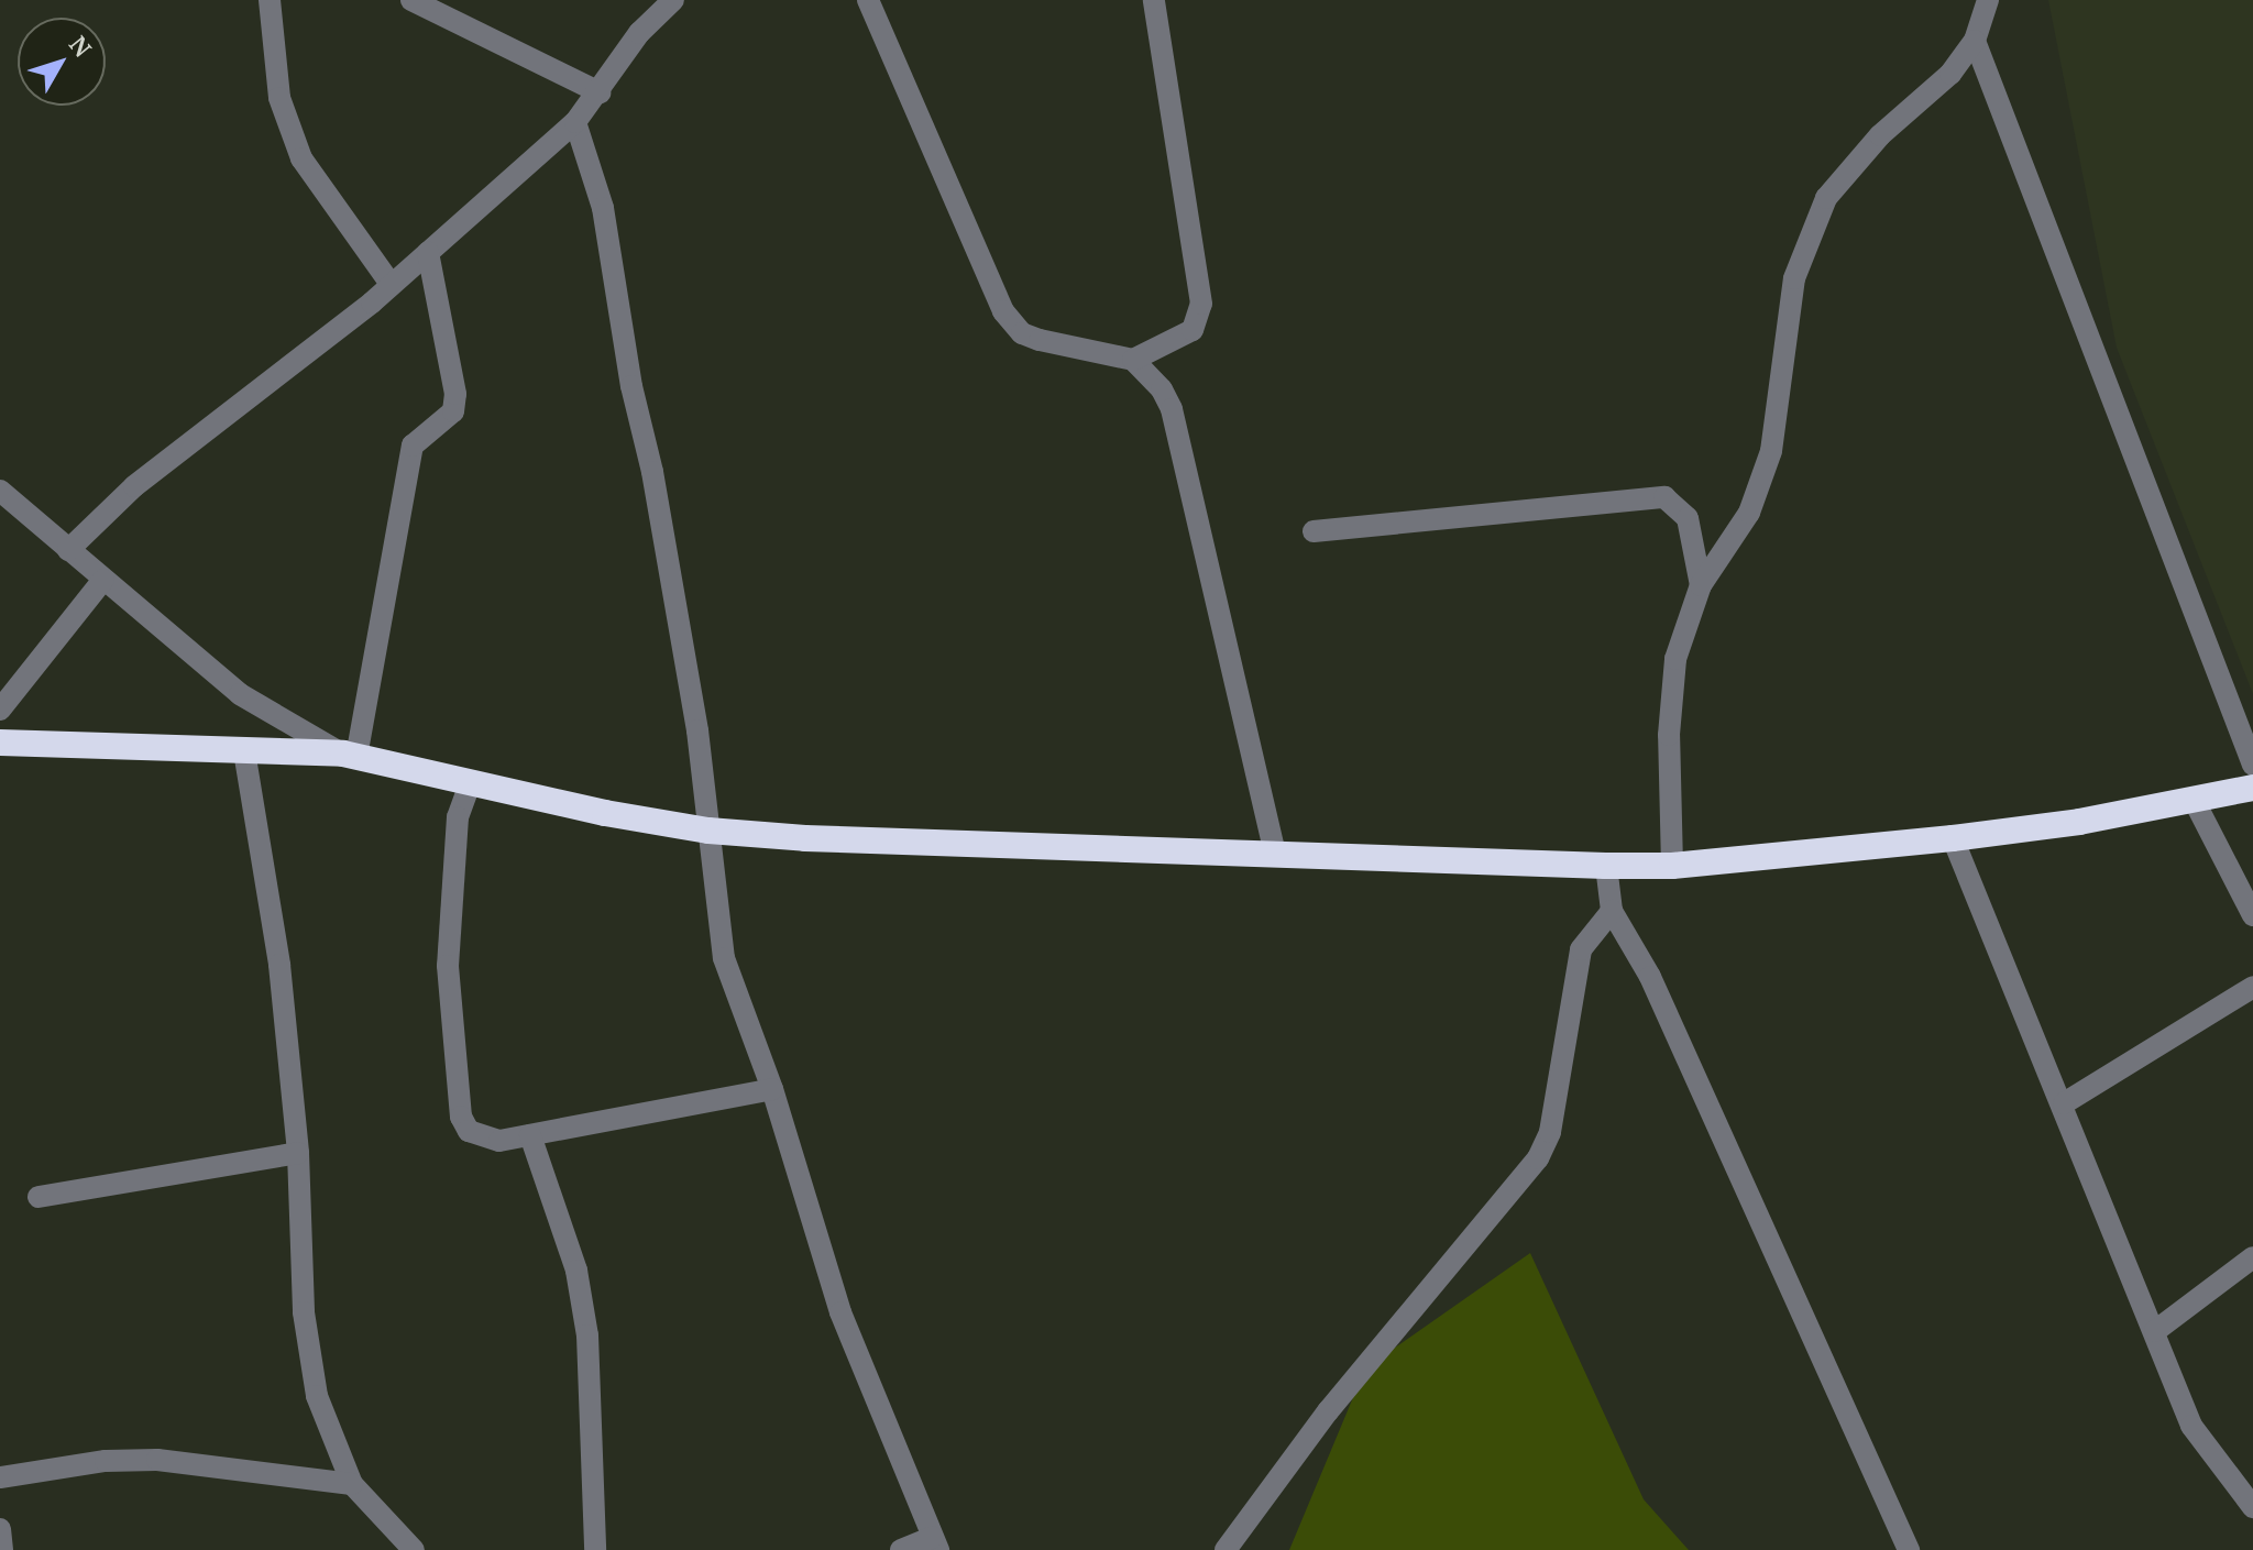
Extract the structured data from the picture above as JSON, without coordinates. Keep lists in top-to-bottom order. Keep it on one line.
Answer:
{"north":"top right"}
